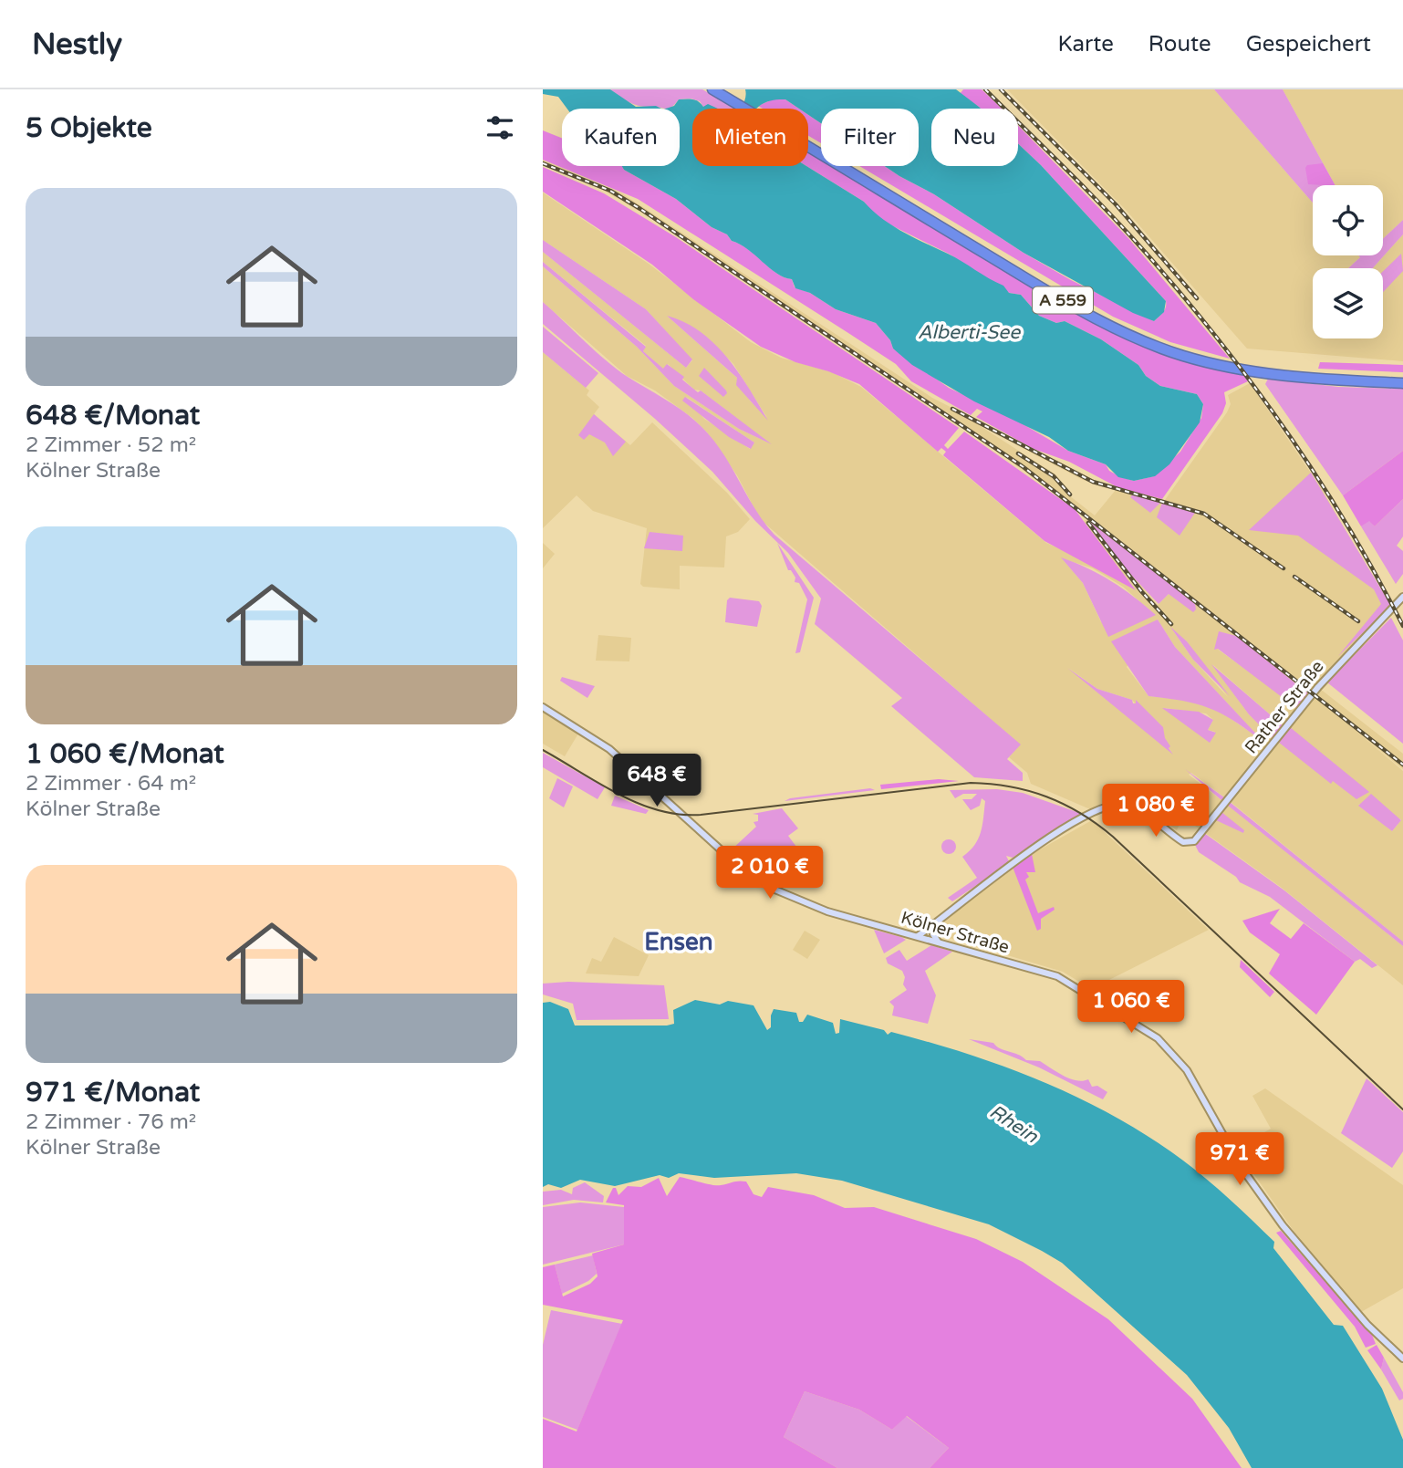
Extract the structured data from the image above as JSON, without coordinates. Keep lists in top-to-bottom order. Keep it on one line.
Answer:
{"streets":{"highway":["A 559"],"main road":["Rather Straße","Kölner Straße"]},"districts":["Ensen"],"water":["Alberti-See","Rhein"],"page":{"header":"Nestly","nav":["Karte","Route","Gespeichert"],"heading":"5 Objekte","chip":["Kaufen","Mieten","Filter","Neu"],"list":[{"name":"648 €/Monat","note":"2 Zimmer · 52 m² · Kölner Straße"},{"name":"1 060 €/Monat","note":"2 Zimmer · 64 m² · Kölner Straße"},{"name":"971 €/Monat","note":"2 Zimmer · 76 m² · Kölner Straße"}],"price":["648 €","1 080 €","2 010 €","1 060 €","971 €"]}}
